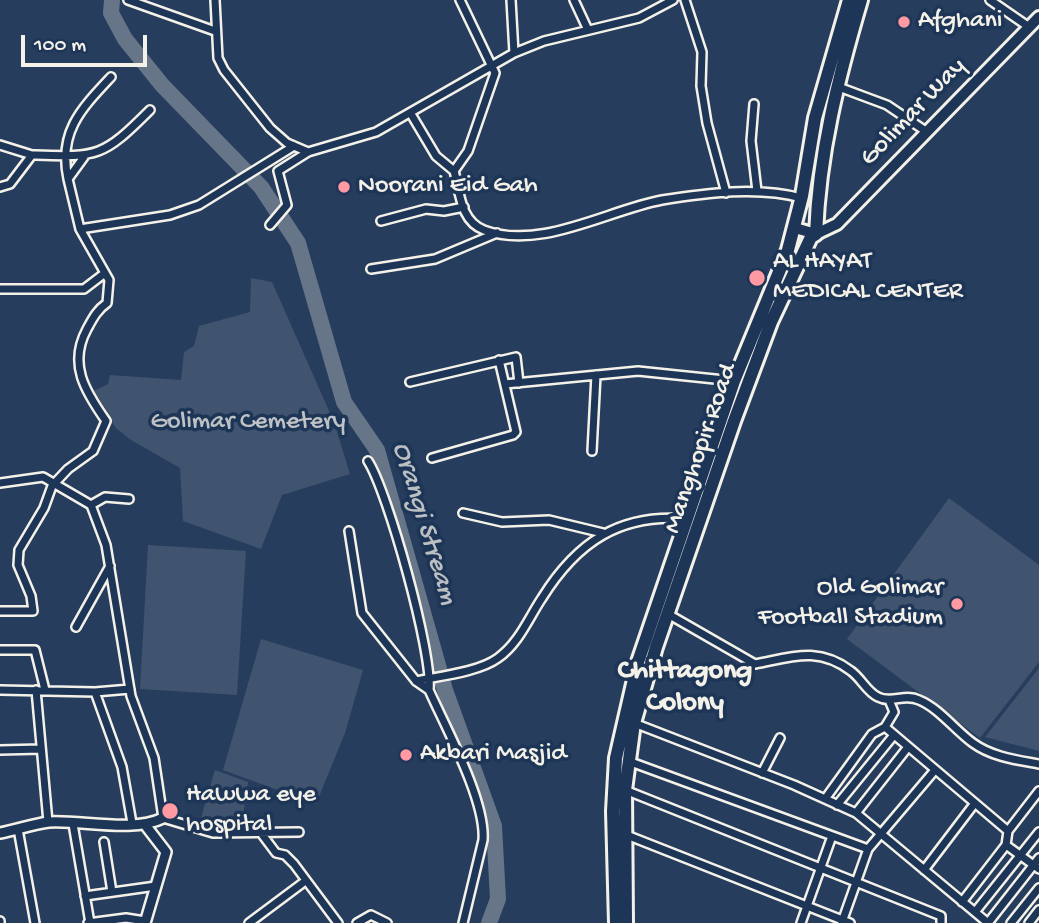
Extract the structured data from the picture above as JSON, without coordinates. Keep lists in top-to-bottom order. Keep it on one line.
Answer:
{"streets":{"main road":["Golimar Way","Manghopir Road"]},"crossings":[["Golimar Way","Manghopir Road"]],"districts":["Chittagong Colony"],"water":["Orangi Stream"],"parks":["Golimar Cemetery"],"places":["Afghani","Noorani Eid Gah","AL HAYAT MEDICAL CENTER","Old Golimar Football Stadium","Akbari Masjid","Hawwa eye hospital"],"scale_bar":"100 m"}
